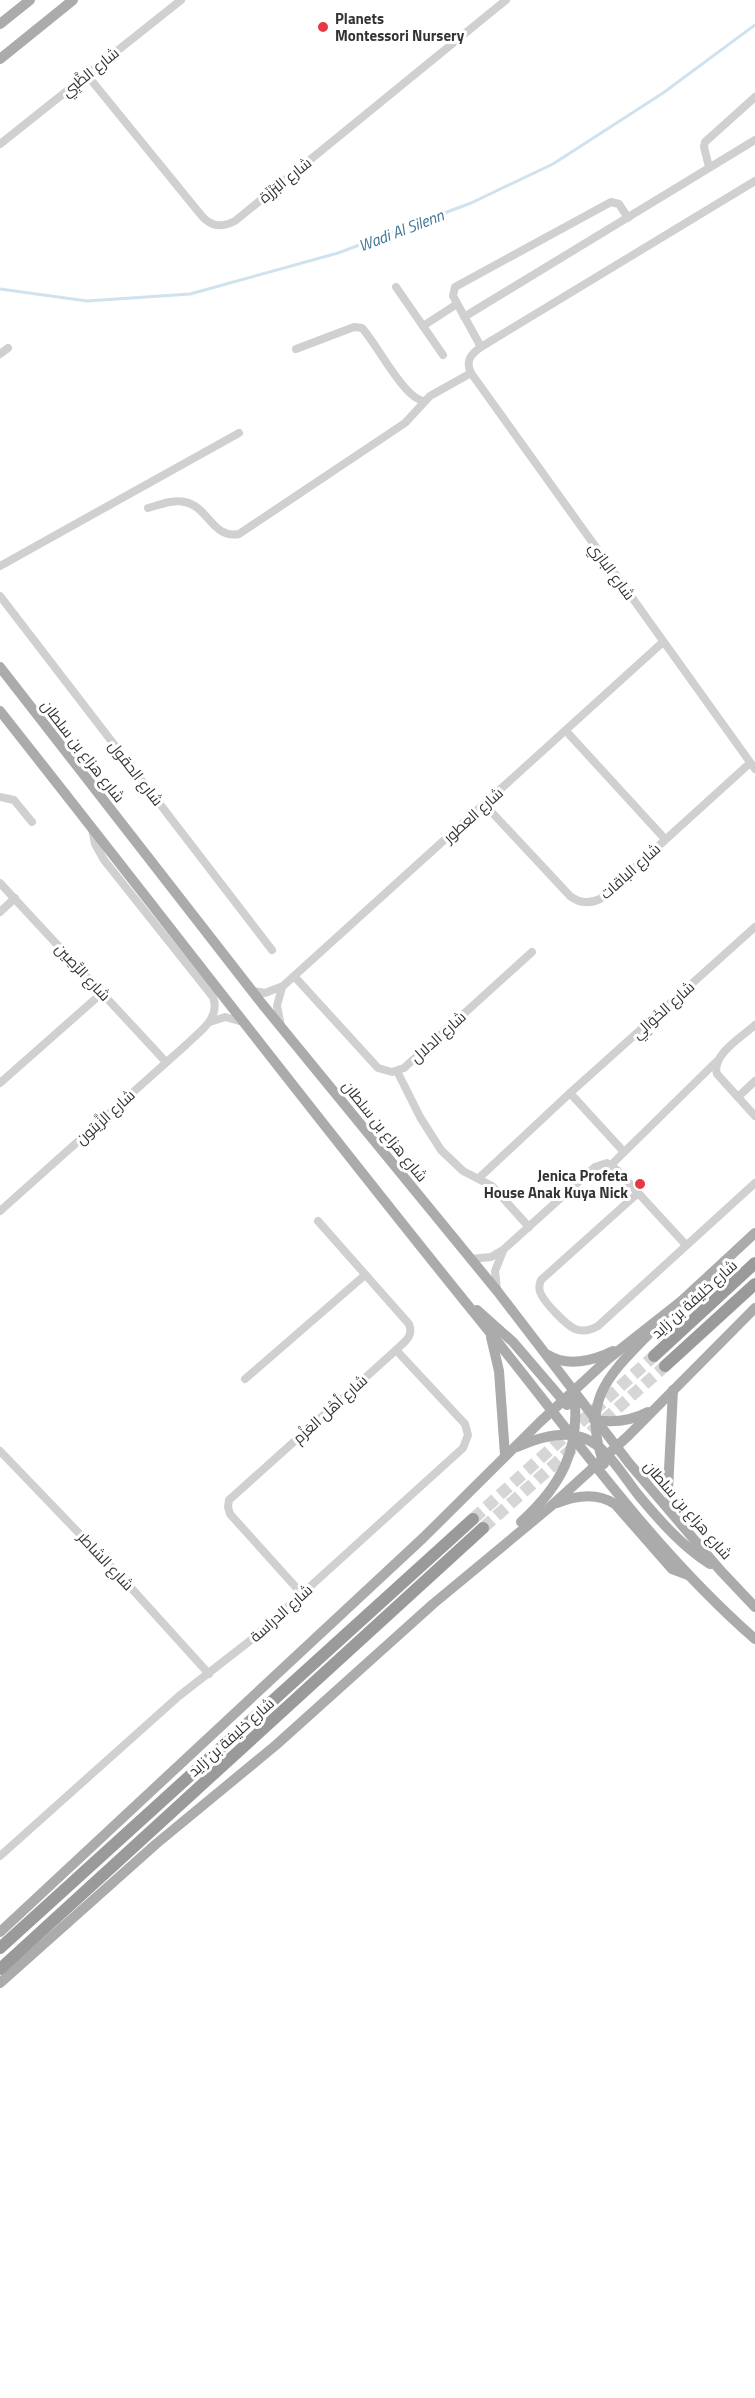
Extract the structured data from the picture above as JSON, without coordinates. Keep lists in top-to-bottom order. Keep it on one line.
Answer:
{"streets":{"highway":["شارع خليفة بن زايد"],"main road":["شارع هزاع بن سلطان"],"street":["شارع الظَّبِي","شارع البَرْزَة","شارع البازي","شارع الحقول","شارع العطور","شارع الباقات","شارع الرَّصِين","شارع الخَوَالِي","شارع الدلال","شارع الزَّيتون","شارع أهْل العَزْم","شارع الشاطر","شارع الدراسة"]},"crossings":[["شارع الظَّبِي","شارع البَرْزَة"],["شارع البازي","شارع العطور"],["شارع البازي","شارع الباقات"],["شارع العطور","شارع الباقات"],["شارع العطور","شارع الدلال"],["شارع الرَّصِين","شارع الزَّيتون"],["شارع أهْل العَزْم","شارع الدراسة"],["شارع الشاطر","شارع الدراسة"]],"water":["Wadi Al Silenn"],"places":["Planets Montessori Nursery","Jenica Profeta House Anak Kuya Nick"]}
